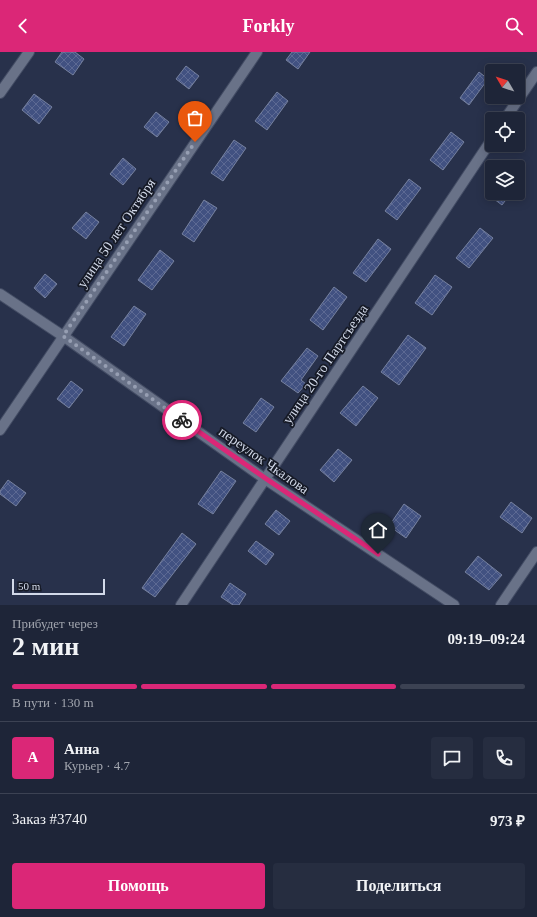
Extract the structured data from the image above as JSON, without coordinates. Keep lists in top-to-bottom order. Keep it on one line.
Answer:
{"streets":{"street":["улица 50 лет Октября","улица 20-го Партсъезда","переулок Чкалова"]},"crossings":[["улица 50 лет Октября","переулок Чкалова"],["улица 20-го Партсъезда","переулок Чкалова"]],"scale_bar":"50 m","north":"top left","page":{"header":"Forkly","scale":"50 m","heading":["2 мин","Прибудет через","09:19–09:24"],"panel":["Анна","Курьер · 4.7","Заказ #3740","973 ₽"],"bar":"В пути · 130 m","round":"А","buttons":["Помощь","Поделиться"]}}
